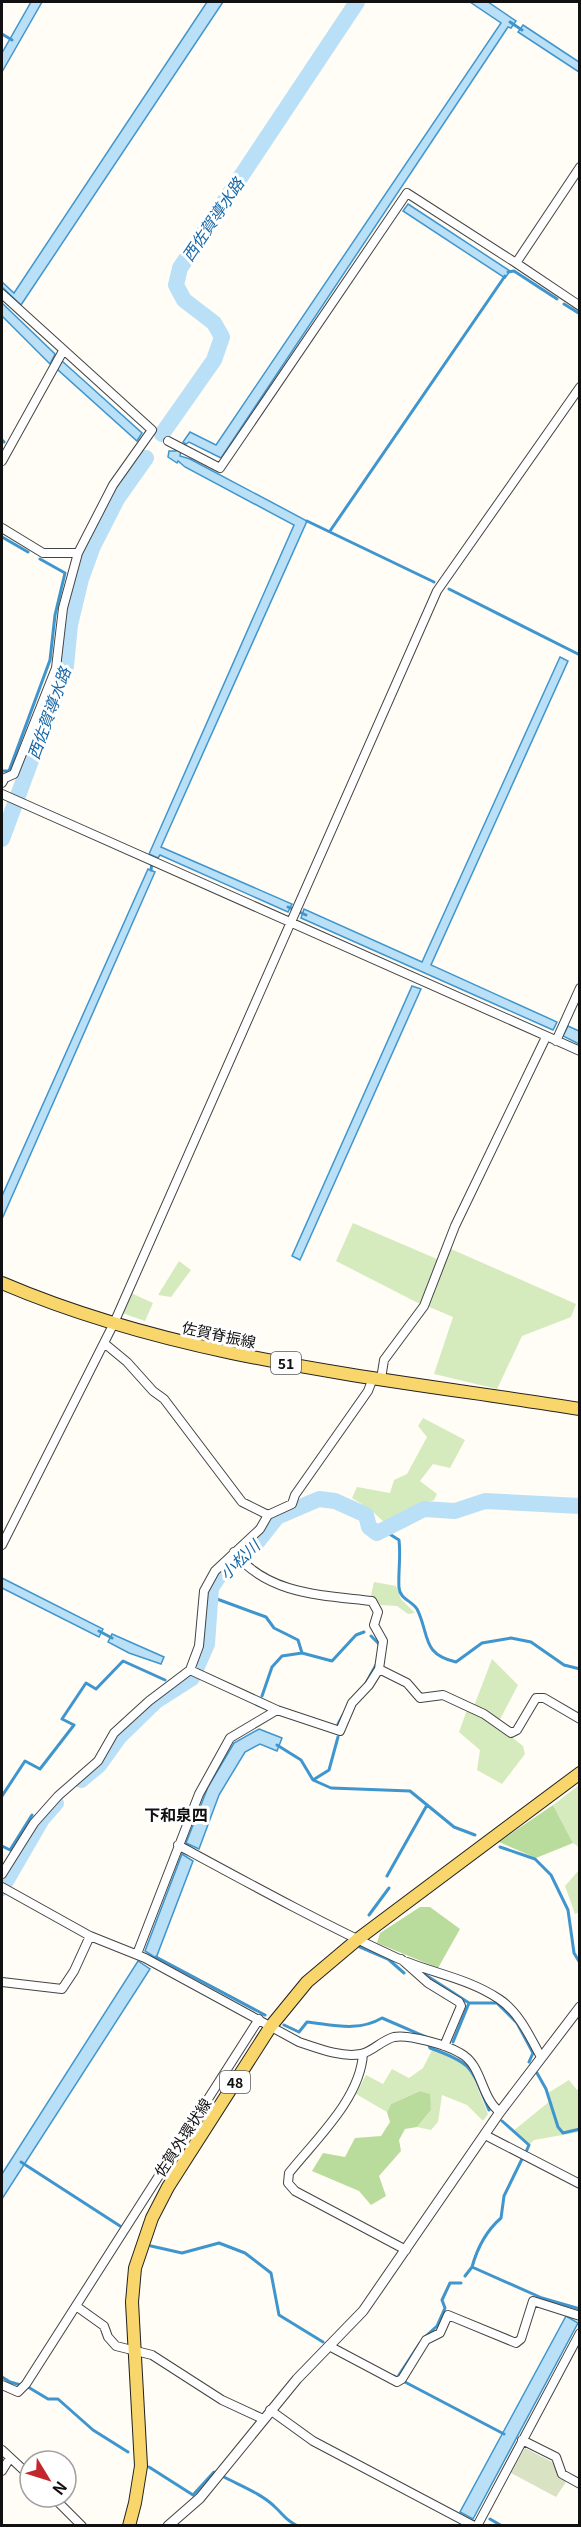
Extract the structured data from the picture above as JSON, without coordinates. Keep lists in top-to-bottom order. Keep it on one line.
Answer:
{"streets":{"main road":["佐賀脊振線","51","48","佐賀外環状線"]},"districts":["下和泉四"],"water":["西佐賀導水路","小松川"],"north":"bottom right"}
